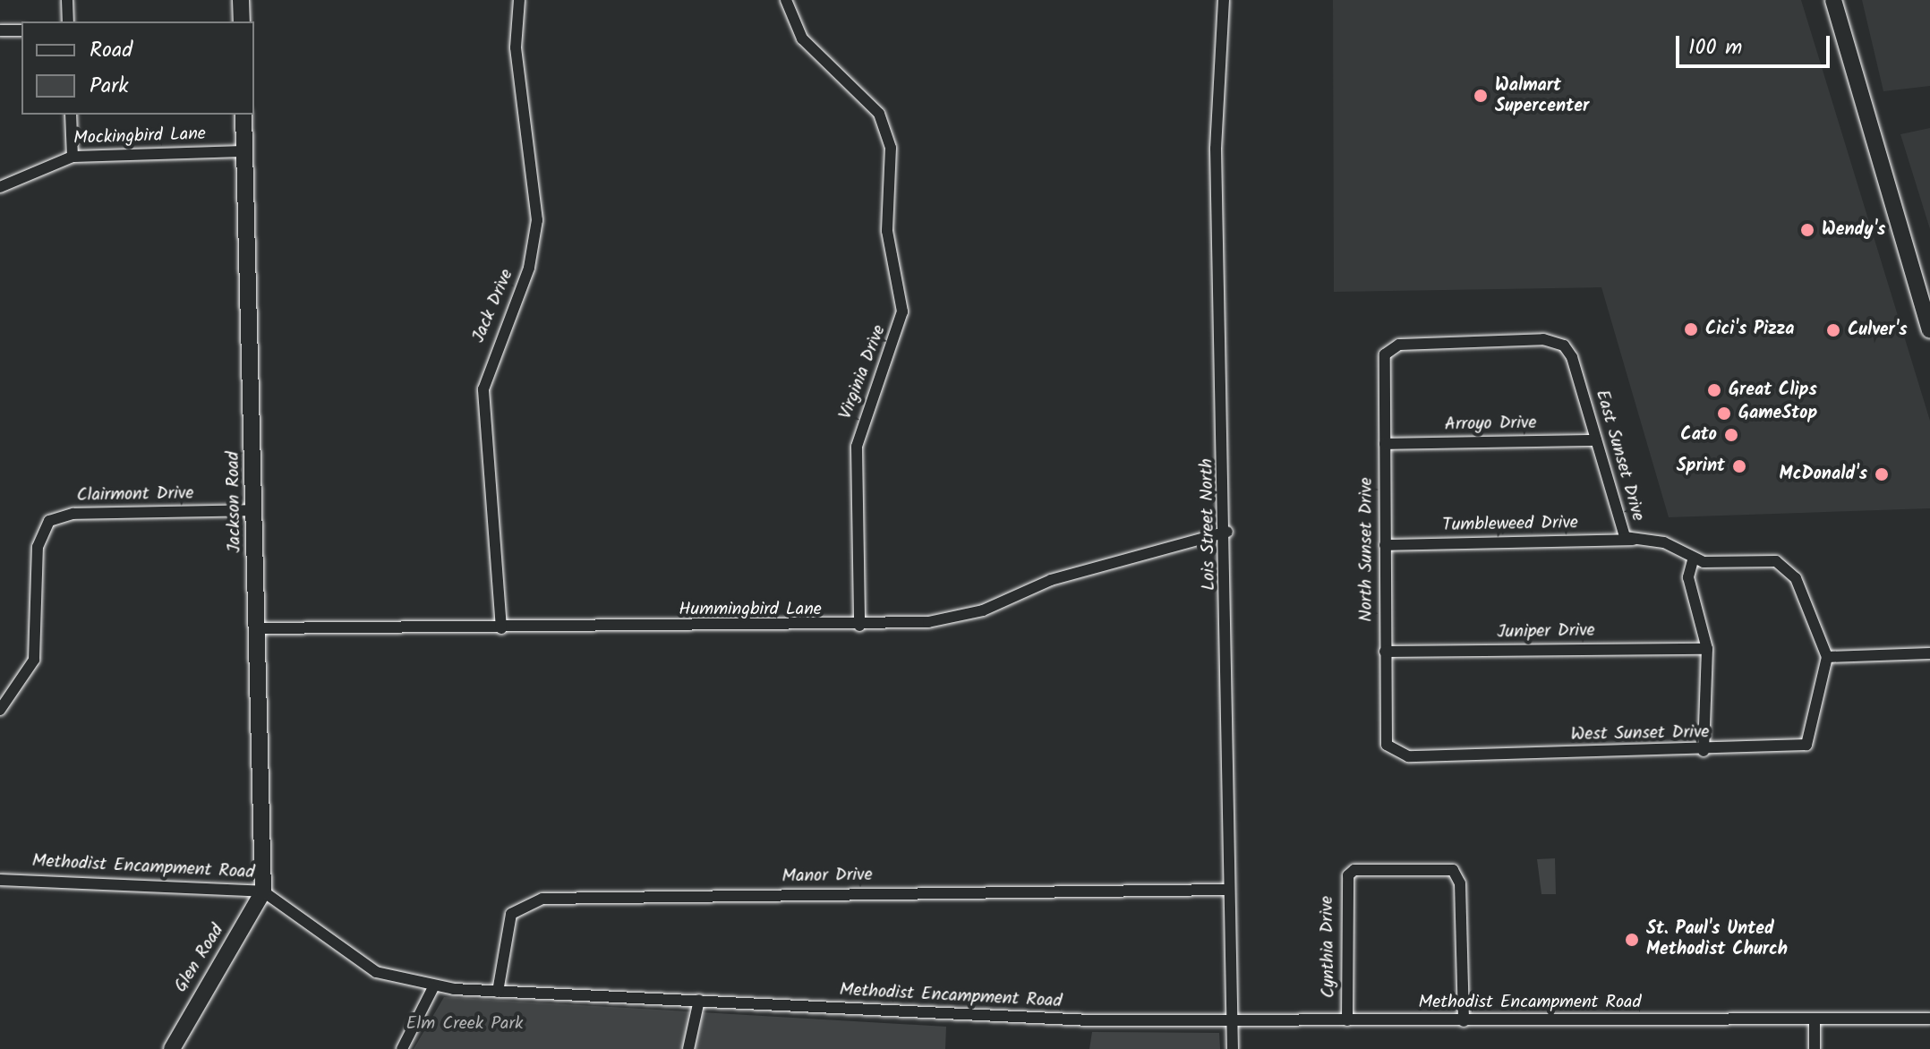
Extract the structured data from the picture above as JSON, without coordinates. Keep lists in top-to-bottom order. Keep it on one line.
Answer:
{"streets":{"street":["Mockingbird Lane","Jack Drive","Virginia Drive","Arroyo Drive","East Sunset Drive","Clairmont Drive","Jackson Road","Lois Street North","Tumbleweed Drive","North Sunset Drive","Hummingbird Lane","Juniper Drive","West Sunset Drive","Methodist Encampment Road","Manor Drive","Cynthia Drive","Glen Road"]},"crossings":[["Mockingbird Lane","Jackson Road"],["Jack Drive","Hummingbird Lane"],["Virginia Drive","Hummingbird Lane"],["Arroyo Drive","East Sunset Drive"],["Arroyo Drive","North Sunset Drive"],["East Sunset Drive","Tumbleweed Drive"],["East Sunset Drive","North Sunset Drive"],["East Sunset Drive","West Sunset Drive"],["Clairmont Drive","Jackson Road"],["Jackson Road","Hummingbird Lane"],["Jackson Road","Methodist Encampment Road"],["Jackson Road","Glen Road"],["Lois Street North","Hummingbird Lane"],["Lois Street North","Methodist Encampment Road"],["Lois Street North","Manor Drive"],["Tumbleweed Drive","North Sunset Drive"],["North Sunset Drive","Juniper Drive"],["North Sunset Drive","West Sunset Drive"],["Methodist Encampment Road","Manor Drive"],["Methodist Encampment Road","Cynthia Drive"],["Methodist Encampment Road","Glen Road"]],"parks":["Elm Creek Park"],"places":["Walmart Supercenter","Wendy's","Cici's Pizza","Culver's","Great Clips","GameStop","Cato","Sprint","McDonald's","St. Paul's Unted Methodist Church"],"legend":["Road","Park"],"scale_bar":"100 m"}
